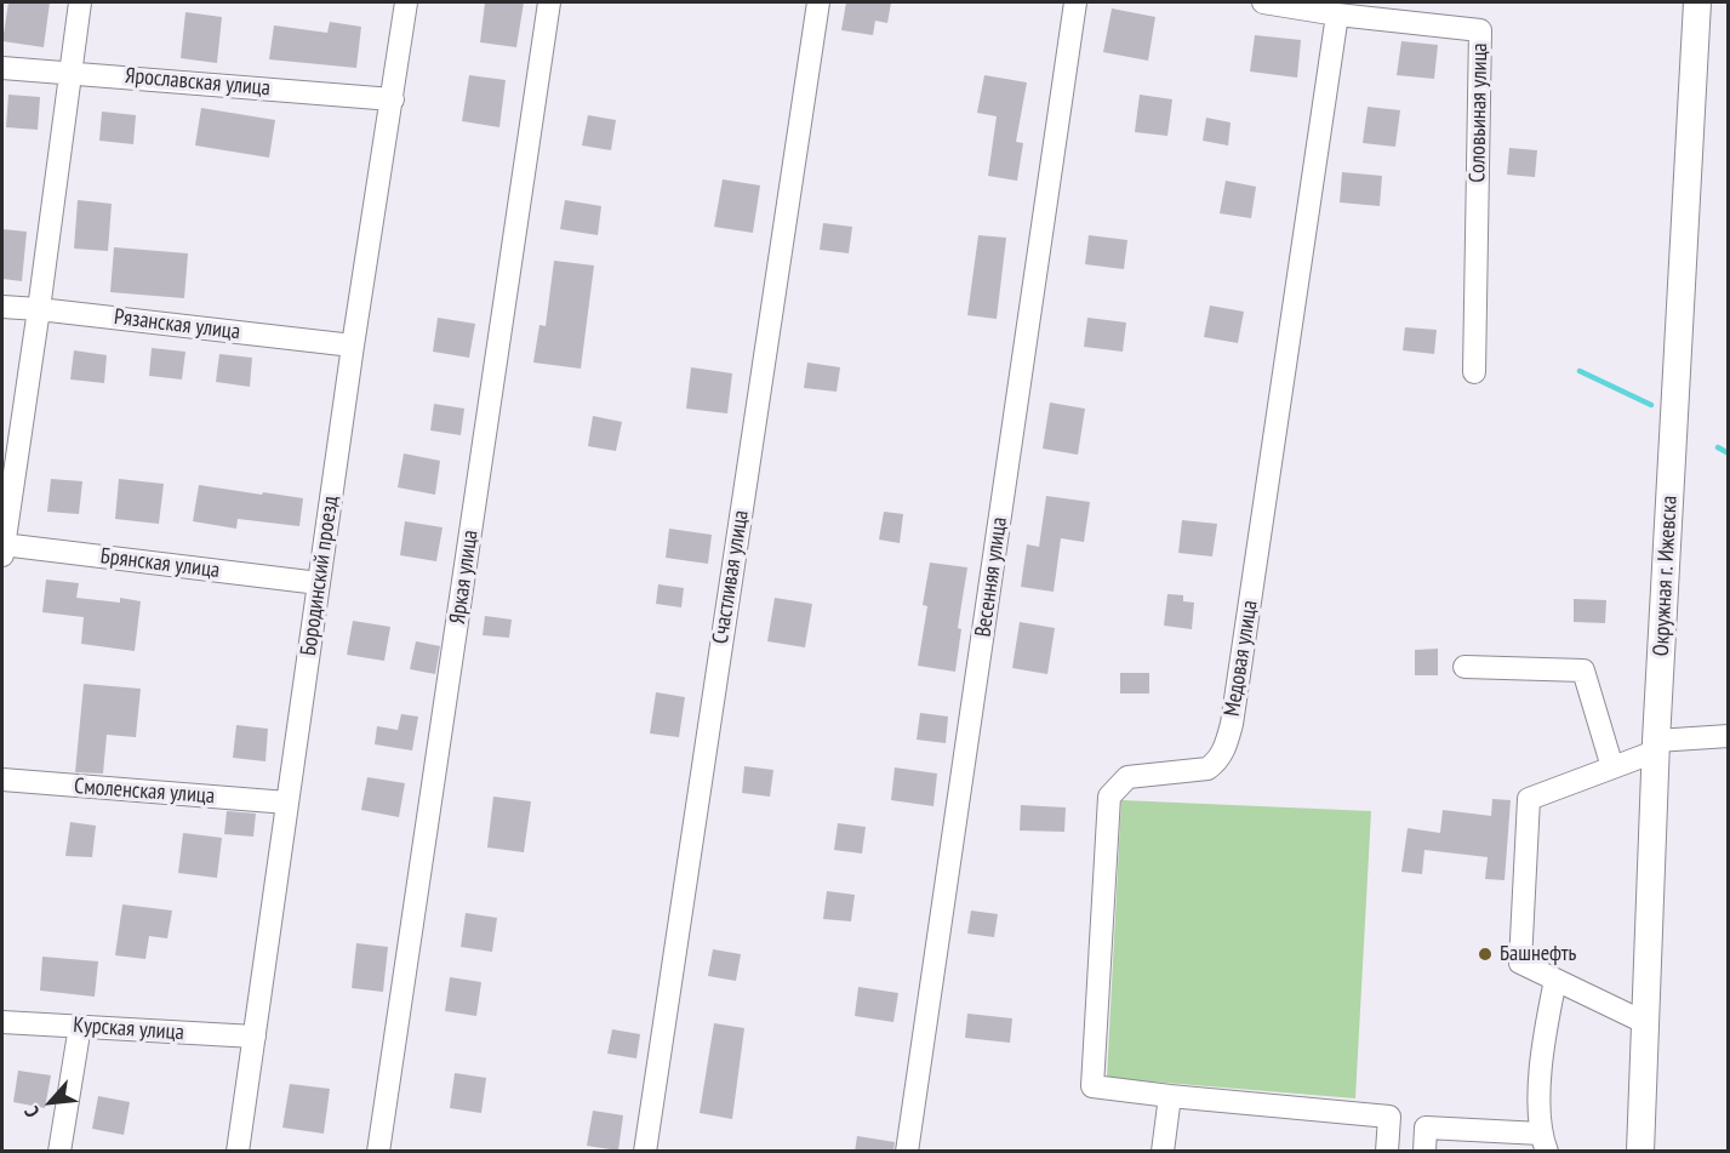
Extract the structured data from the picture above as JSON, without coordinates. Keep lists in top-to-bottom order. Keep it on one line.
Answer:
{"streets":{"main road":["Окружная г. Ижевска"],"street":["Ярославская улица","Соловьиная улица","Рязанская улица","Брянская улица","Бородинский проезд","Яркая улица","Счастливая улица","Весенняя улица","Медовая улица","Смоленская улица","Курская улица"]},"crossings":[["Ярославская улица","Бородинский проезд"],["Соловьиная улица","Медовая улица"],["Рязанская улица","Бородинский проезд"],["Брянская улица","Бородинский проезд"],["Бородинский проезд","Смоленская улица"],["Бородинский проезд","Курская улица"]],"places":["Башнефть"],"north":"bottom left"}
